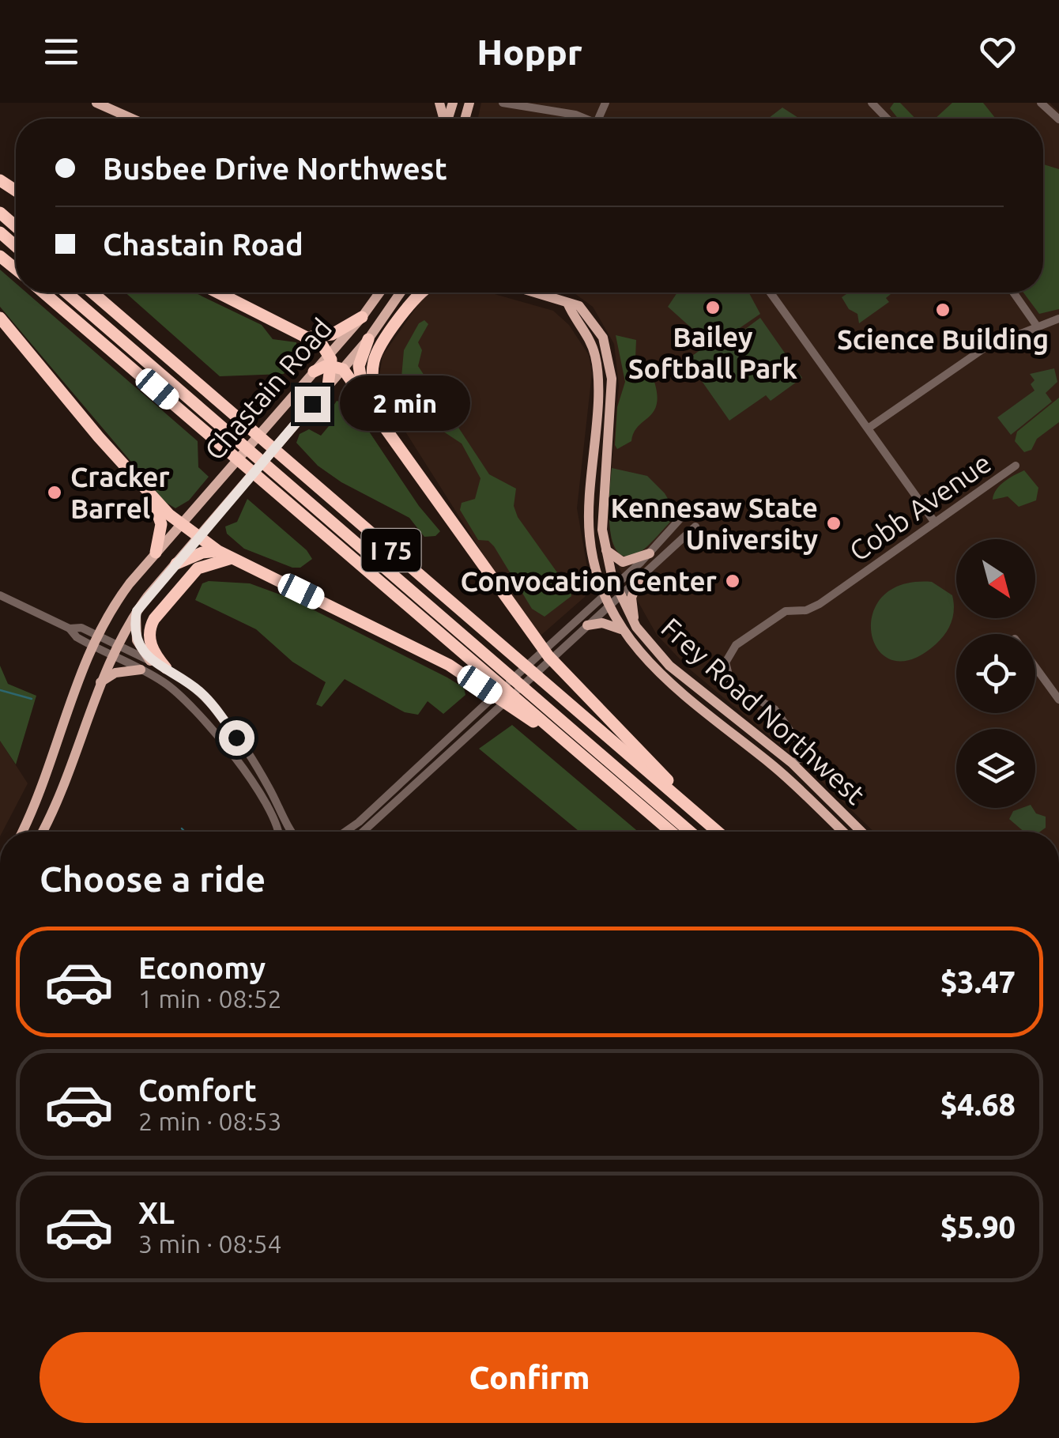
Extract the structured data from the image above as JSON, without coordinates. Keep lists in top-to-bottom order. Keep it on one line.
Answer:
{"streets":{"highway":["I 75"],"main road":["Chastain Road","Frey Road Northwest"],"street":["Cobb Avenue"]},"crossings":[["Cobb Avenue","Frey Road Northwest"]],"places":["Bailey Softball Park","Science Building","Cracker Barrel","Kennesaw State University","Convocation Center"],"north":"bottom right","page":{"header":"Hoppr","banner":["Busbee Drive Northwest","Chastain Road"],"bubble":"2 min","heading":"Choose a ride","list":[{"name":"Economy","note":"1 min · 08:52","value":"$3.47"},{"name":"Comfort","note":"2 min · 08:53","value":"$4.68"},{"name":"XL","note":"3 min · 08:54","value":"$5.90"}],"buttons":"Confirm"}}
